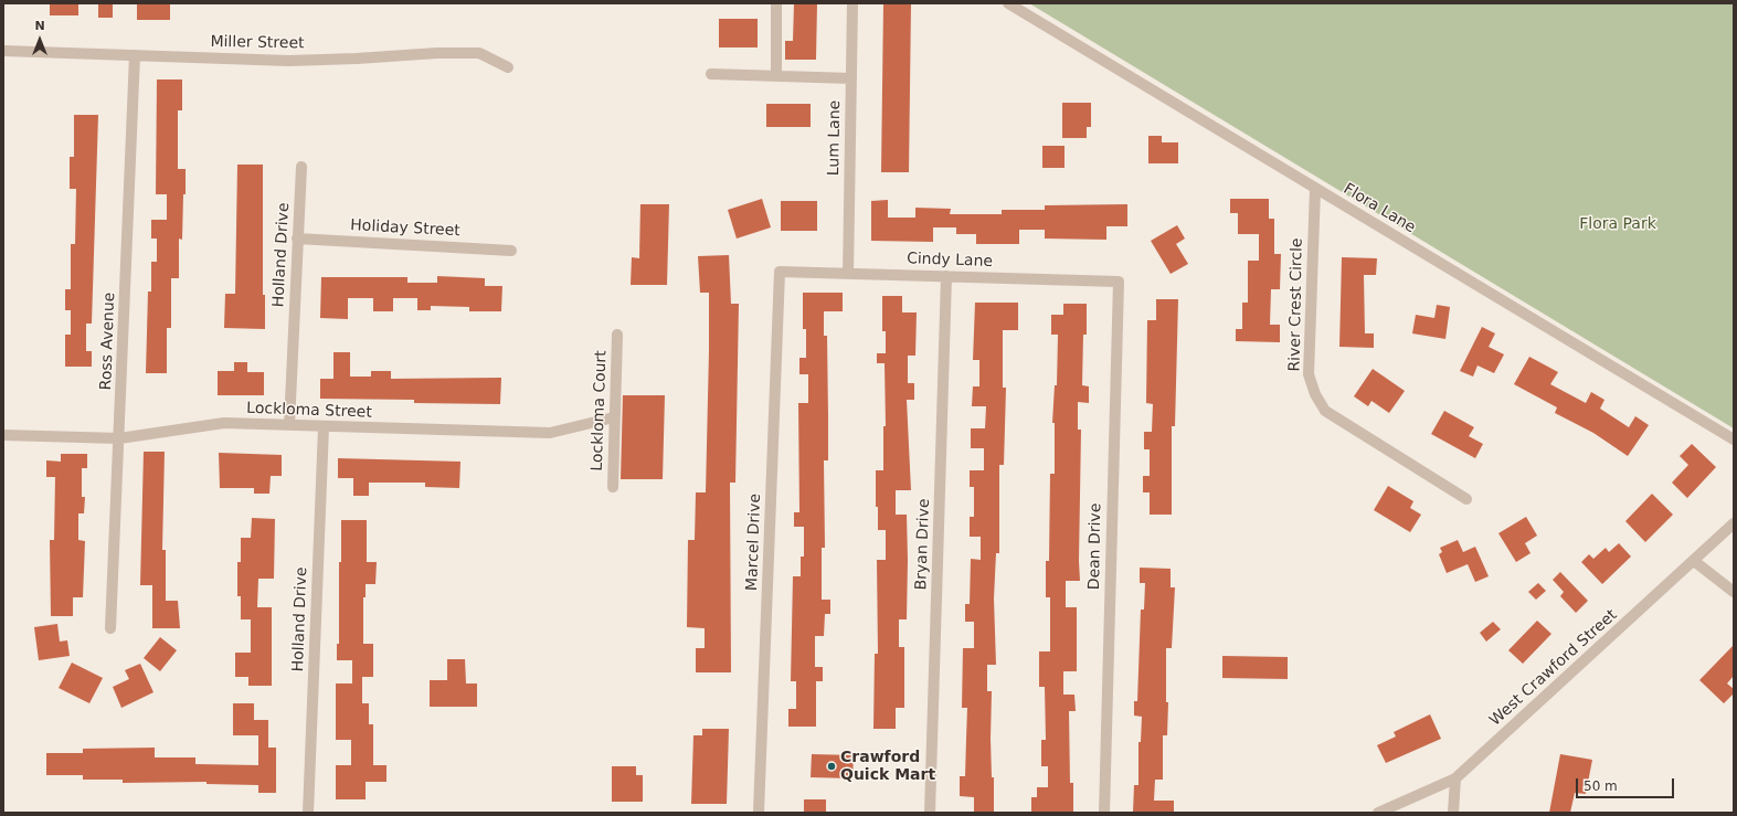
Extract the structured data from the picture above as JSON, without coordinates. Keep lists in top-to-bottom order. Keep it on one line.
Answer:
{"streets":{"street":["Miller Street","Lum Lane","Flora Lane","Holiday Street","Holland Drive","Cindy Lane","River Crest Circle","Ross Avenue","Lockloma Street","Lockloma Court","Marcel Drive","Bryan Drive","Dean Drive","West Crawford Street"]},"crossings":[["Miller Street","Ross Avenue"],["Lum Lane","Cindy Lane"],["Flora Lane","River Crest Circle"],["Holiday Street","Holland Drive"],["Holland Drive","Lockloma Street"],["Cindy Lane","Marcel Drive"],["Cindy Lane","Bryan Drive"],["Cindy Lane","Dean Drive"],["Ross Avenue","Lockloma Street"],["Lockloma Street","Lockloma Court"]],"parks":["Flora Park"],"places":["Crawford Quick Mart"],"scale_bar":"50 m","north":"top"}
